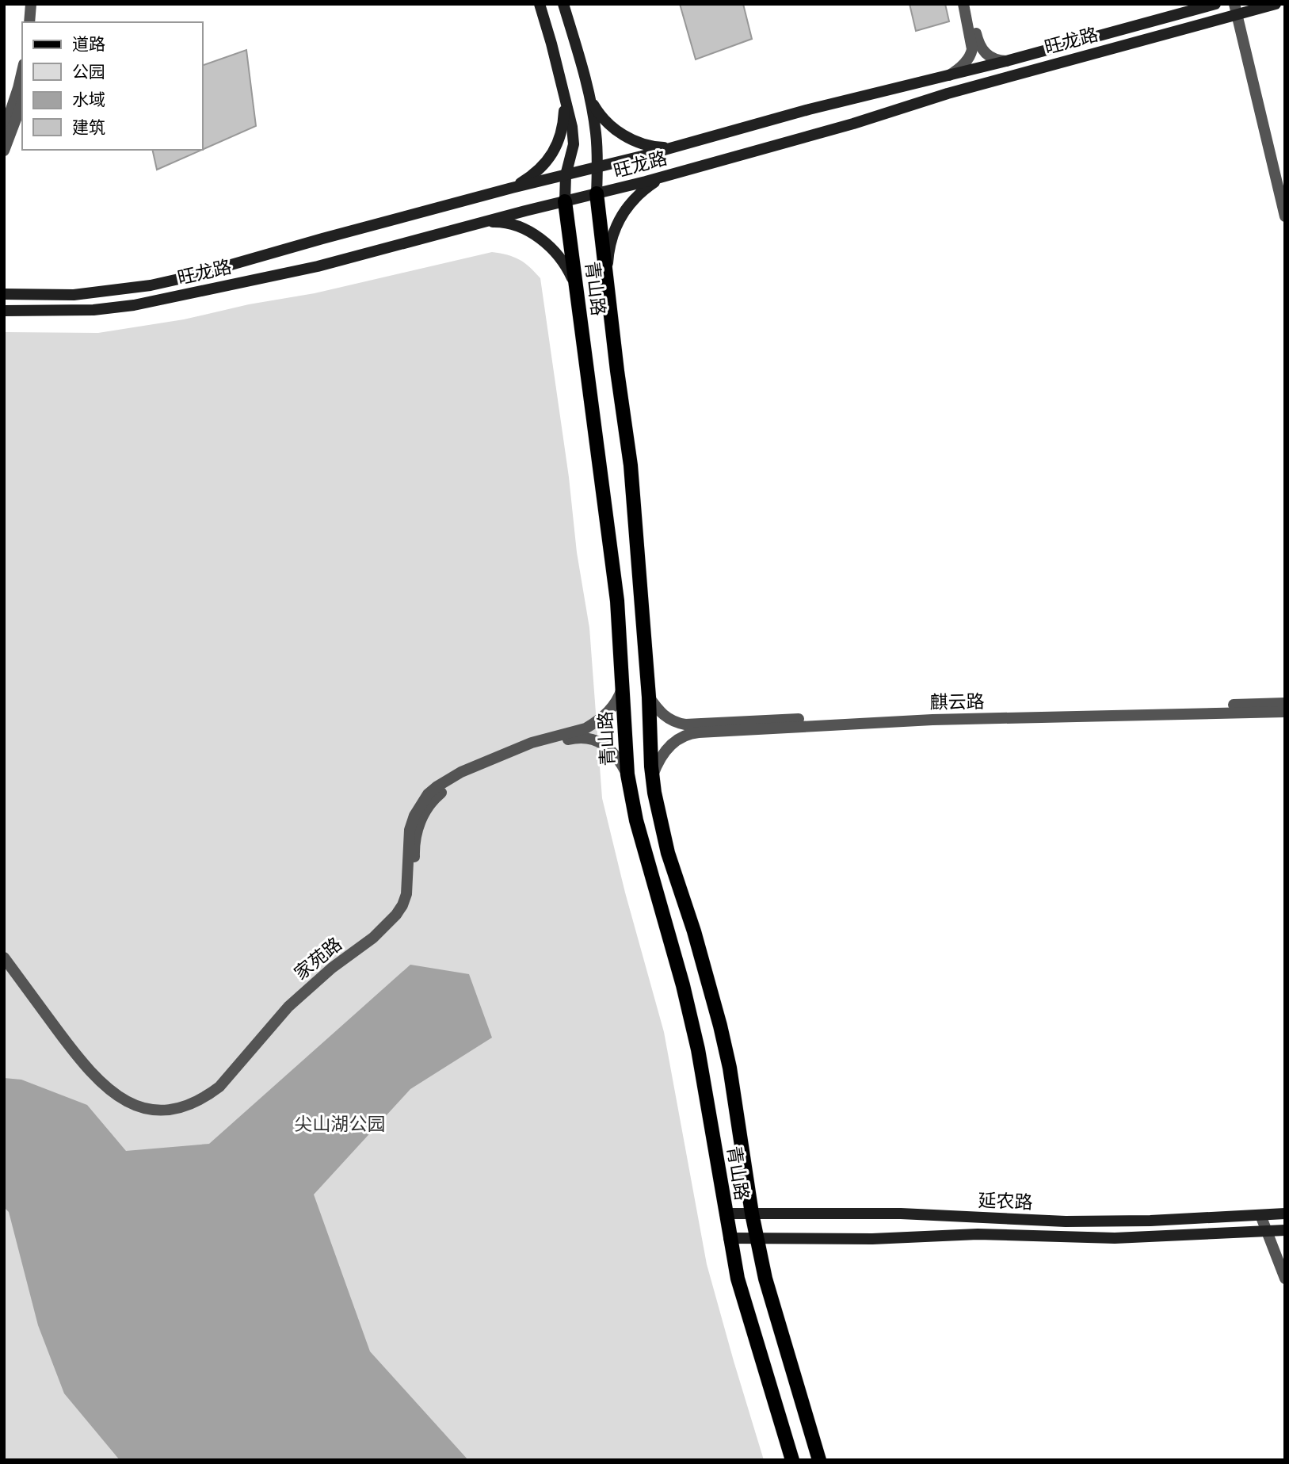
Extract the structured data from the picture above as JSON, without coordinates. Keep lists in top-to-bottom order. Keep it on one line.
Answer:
{"streets":{"main road":["旺龙路","青山路","延农路"],"street":["麒云路","家苑路"]},"crossings":[["旺龙路","青山路"],["青山路","麒云路"],["青山路","家苑路"],["青山路","延农路"]],"parks":["尖山湖公园"],"legend":["道路","公园","水域","建筑"]}
